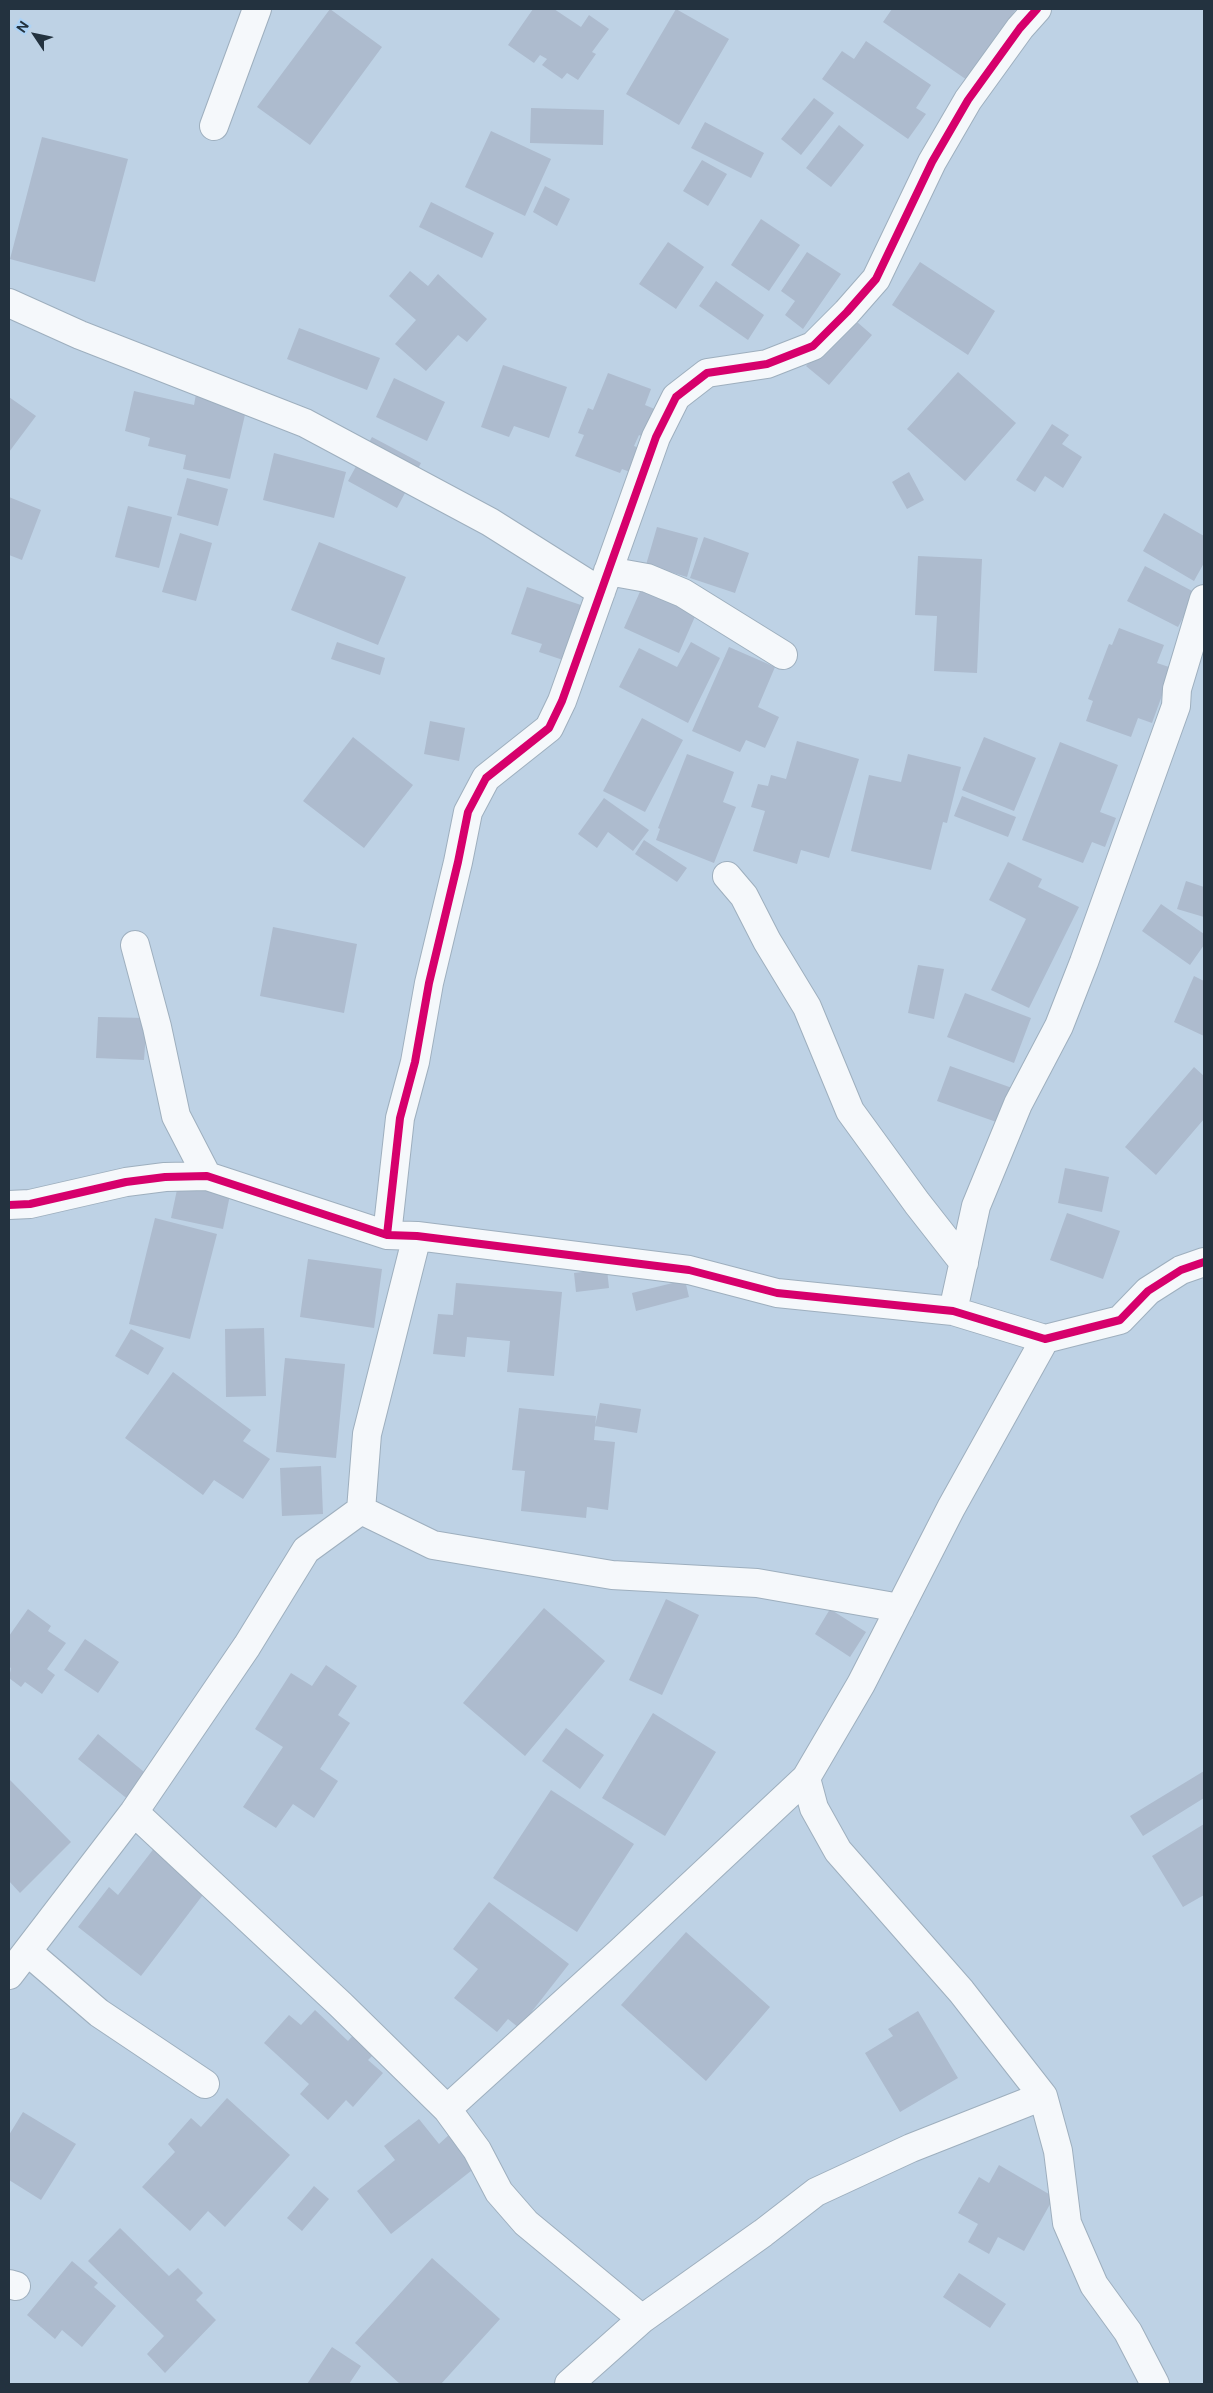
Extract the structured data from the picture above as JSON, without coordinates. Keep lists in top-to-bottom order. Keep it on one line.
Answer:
{"north":"top left"}
